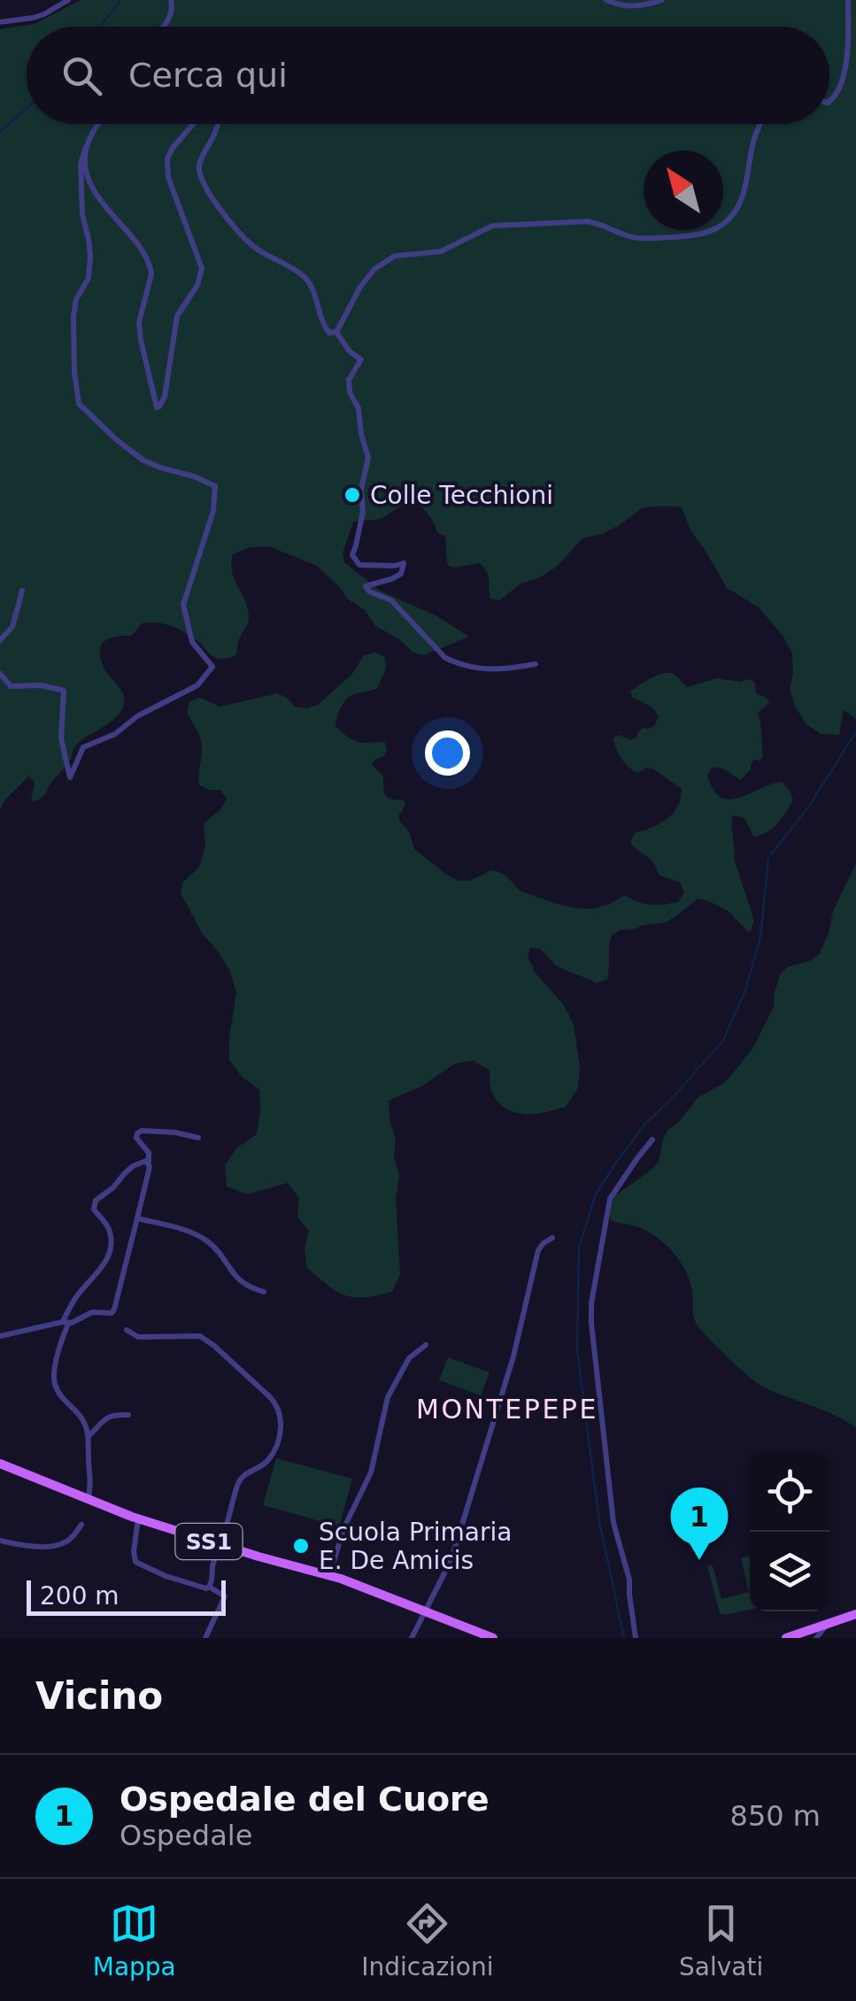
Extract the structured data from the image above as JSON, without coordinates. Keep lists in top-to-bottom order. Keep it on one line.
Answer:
{"streets":{"main road":["SS1"]},"districts":["MONTEPEPE"],"places":["Colle Tecchioni","Scuola Primaria E. De Amicis"],"scale_bar":"200 m","north":"top left","page":{"search":"Cerca qui","pins":"1","scale":"200 m","heading":"Vicino","list":[{"mark":"1","name":"Ospedale del Cuore","note":"Ospedale","value":"850 m"}],"nav":["Mappa","Indicazioni","Salvati"]}}
